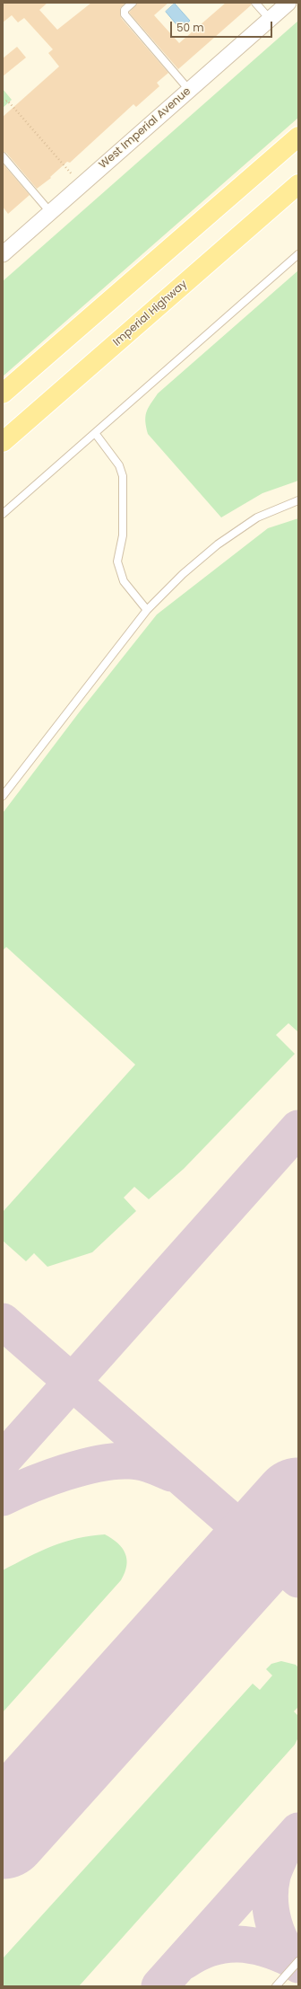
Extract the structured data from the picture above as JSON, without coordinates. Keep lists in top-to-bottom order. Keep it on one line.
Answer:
{"streets":{"main road":["Imperial Highway"],"street":["West Imperial Avenue"]},"scale_bar":"50 m"}
